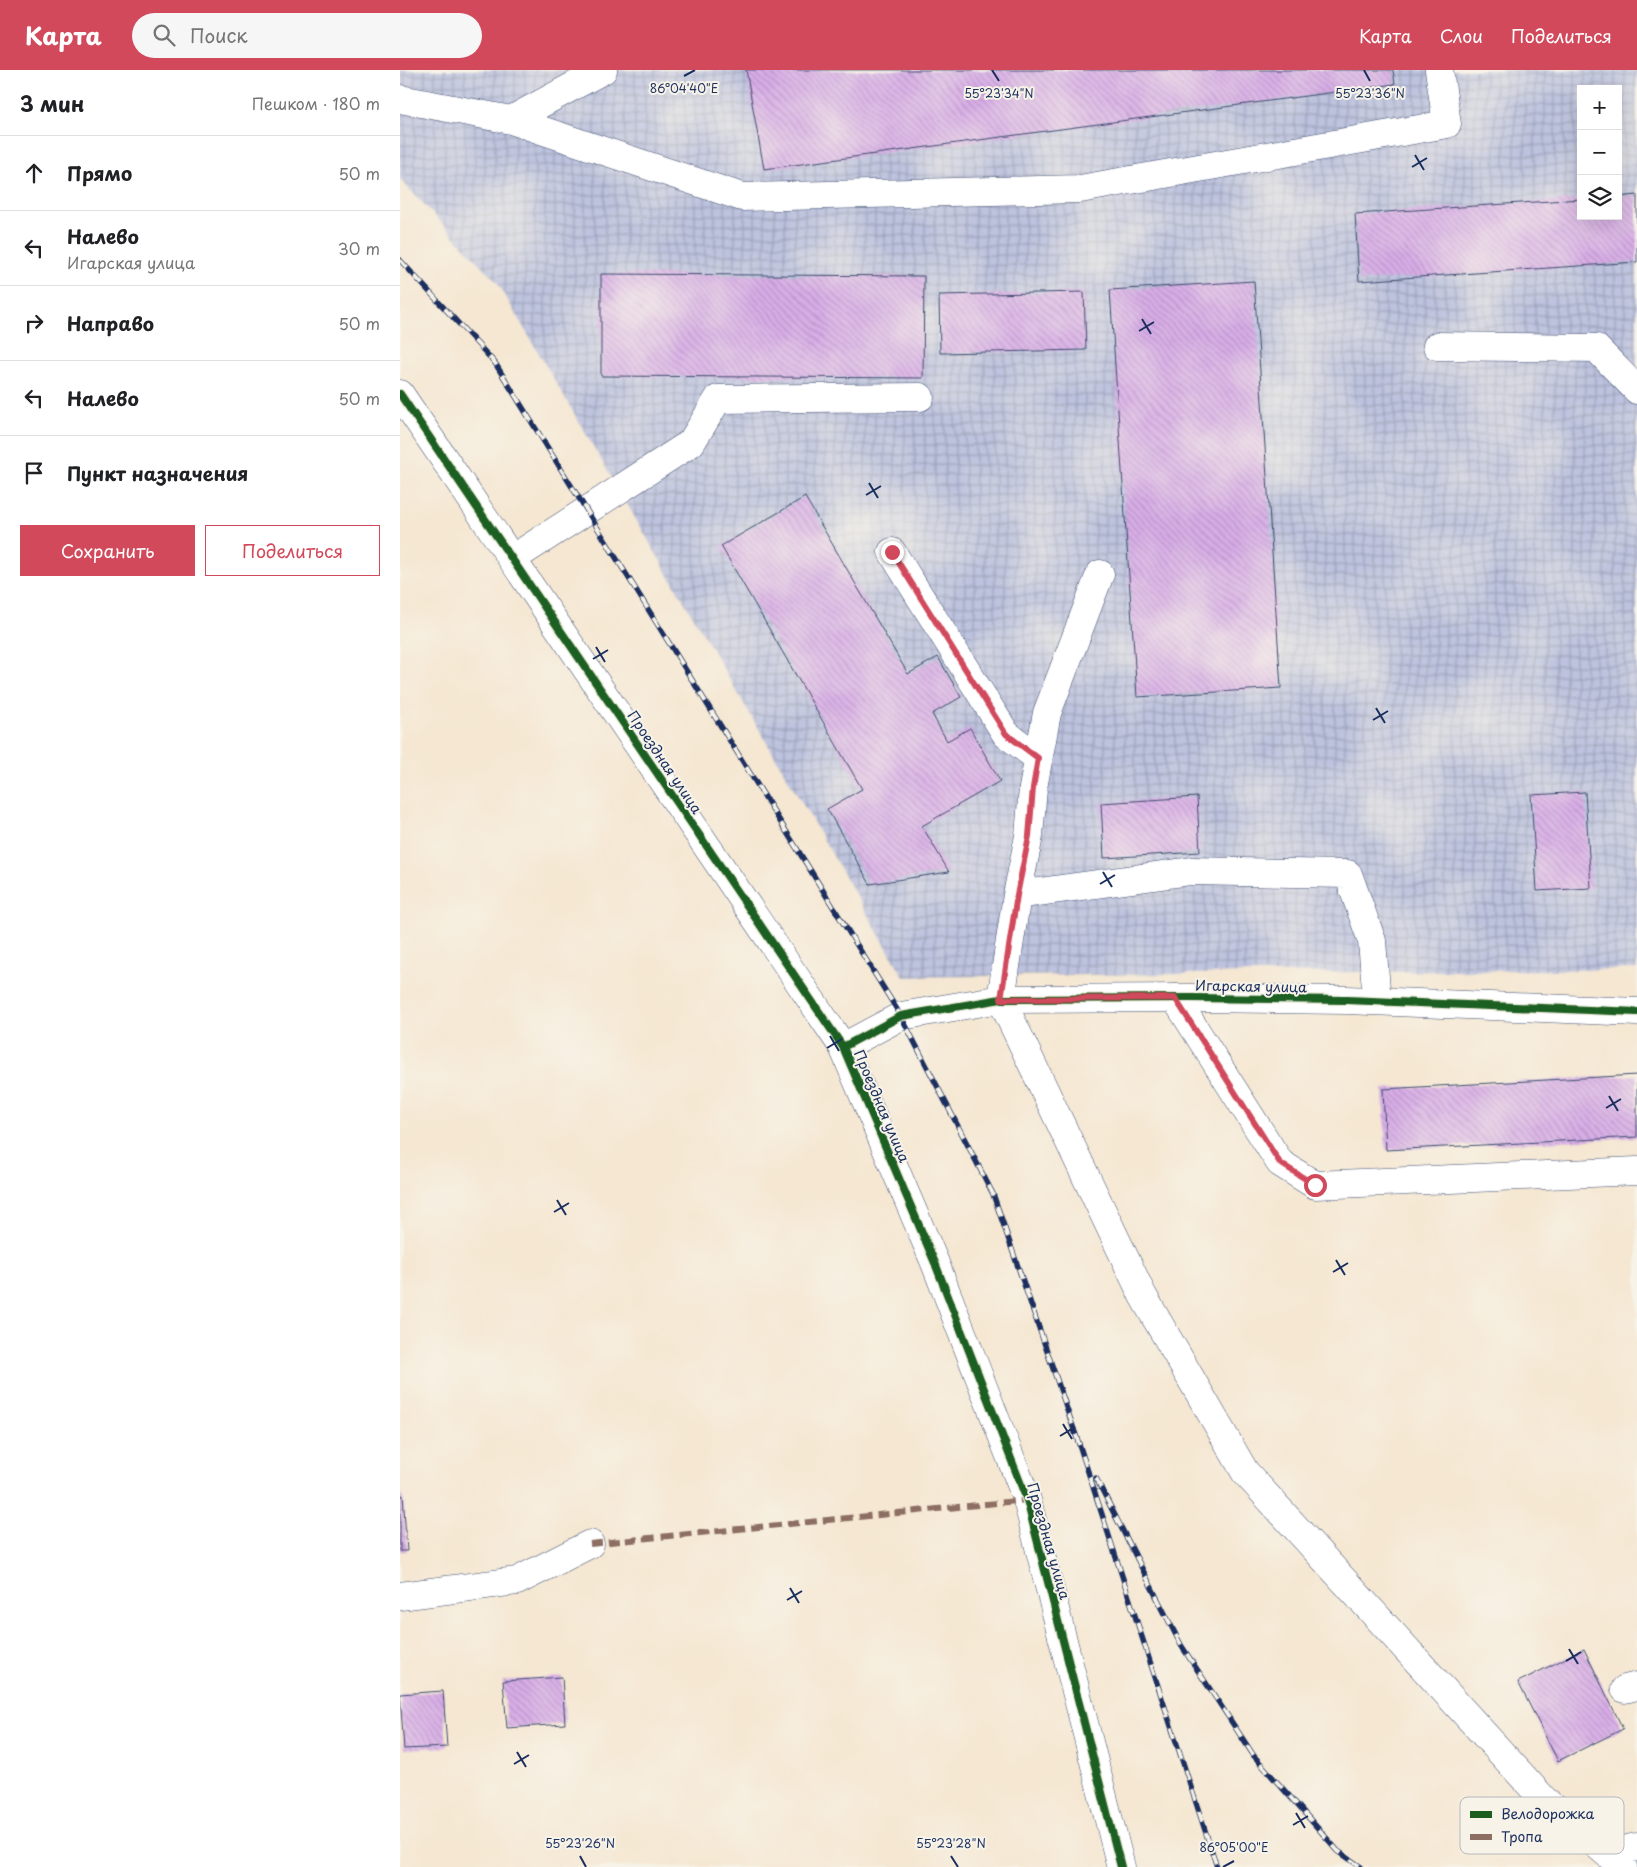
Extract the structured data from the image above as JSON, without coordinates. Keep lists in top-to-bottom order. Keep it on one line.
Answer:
{"streets":{"street":["Проездная улица","Игарская улица"]},"crossings":[["Проездная улица","Игарская улица"]],"legend":["Велодорожка","Тропа"],"page":{"header":"Карта","search":"Поиск","nav":["Карта","Слои","Поделиться"],"heading":["3 мин","Пешком · 180 m"],"map_buttons":["+","−"],"list":[["Прямо","50 m"],["Налево","Игарская улица","30 m"],["Направо","50 m"],["Налево","50 m"],"Пункт назначения"],"buttons":["Сохранить","Поделиться"]},"coordinates":["86°04'40\"E","55°23'34\"N","55°23'36\"N","55°23'26\"N","55°23'28\"N","86°05'00\"E"]}
